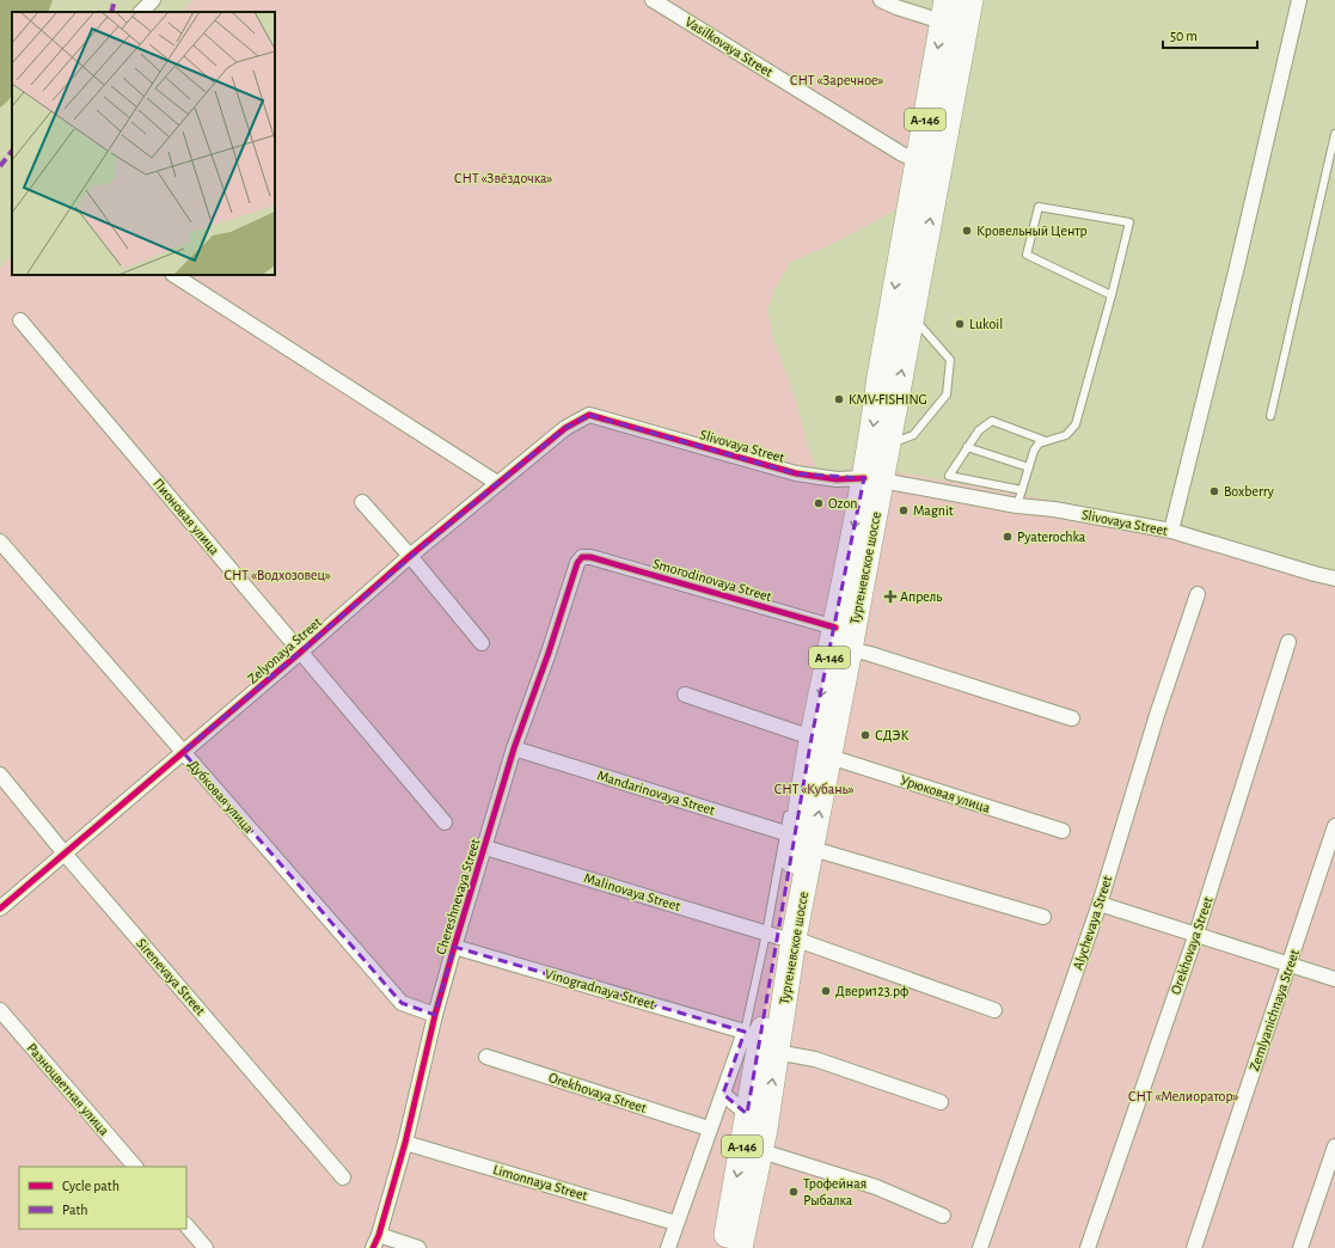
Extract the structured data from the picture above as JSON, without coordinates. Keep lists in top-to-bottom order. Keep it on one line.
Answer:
{"streets":{"highway":["А-146","Тургеневское шоссе"],"street":["Vasilkovaya Street","Slivovaya Street","Пионовая улица","Smorodinovaya Street","Zelyonaya Street","Mandarinovaya Street","Урюковая улица","Дубковая улица","Malinovaya Street","Chereshnevaya Street","Alychevaya Street","Orekhovaya Street","Sirenevaya Street","Vinogradnaya Street","Zemlyanichnaya Street","Разноцветная улица","Limonnaya Street"]},"crossings":[["Vasilkovaya Street","Тургеневское шоссе"],["Slivovaya Street","Тургеневское шоссе"],["Slivovaya Street","Zelyonaya Street"],["Пионовая улица","Zelyonaya Street"],["Тургеневское шоссе","Smorodinovaya Street"],["Тургеневское шоссе","Mandarinovaya Street"],["Тургеневское шоссе","Урюковая улица"],["Тургеневское шоссе","Malinovaya Street"],["Тургеневское шоссе","Vinogradnaya Street"],["Smorodinovaya Street","Chereshnevaya Street"],["Zelyonaya Street","Дубковая улица"],["Zelyonaya Street","Sirenevaya Street"],["Mandarinovaya Street","Chereshnevaya Street"],["Дубковая улица","Chereshnevaya Street"],["Malinovaya Street","Chereshnevaya Street"],["Chereshnevaya Street","Vinogradnaya Street"],["Chereshnevaya Street","Limonnaya Street"]],"parks":["СНТ «Заречное»","СНТ «Звёздочка»","СНТ «Водхозовец»","СНТ «Кубань»","СНТ «Мелиоратор»"],"places":{"other":["Кровельный Центр","Lukoil","KMV-FISHING","Boxberry","Ozon","Magnit","Pyaterochka","СДЭК","Двери123.рф","Трофейная Рыбалка"],"health":["Апрель"]},"legend":["Cycle path","Path"],"scale_bar":"50 m"}
